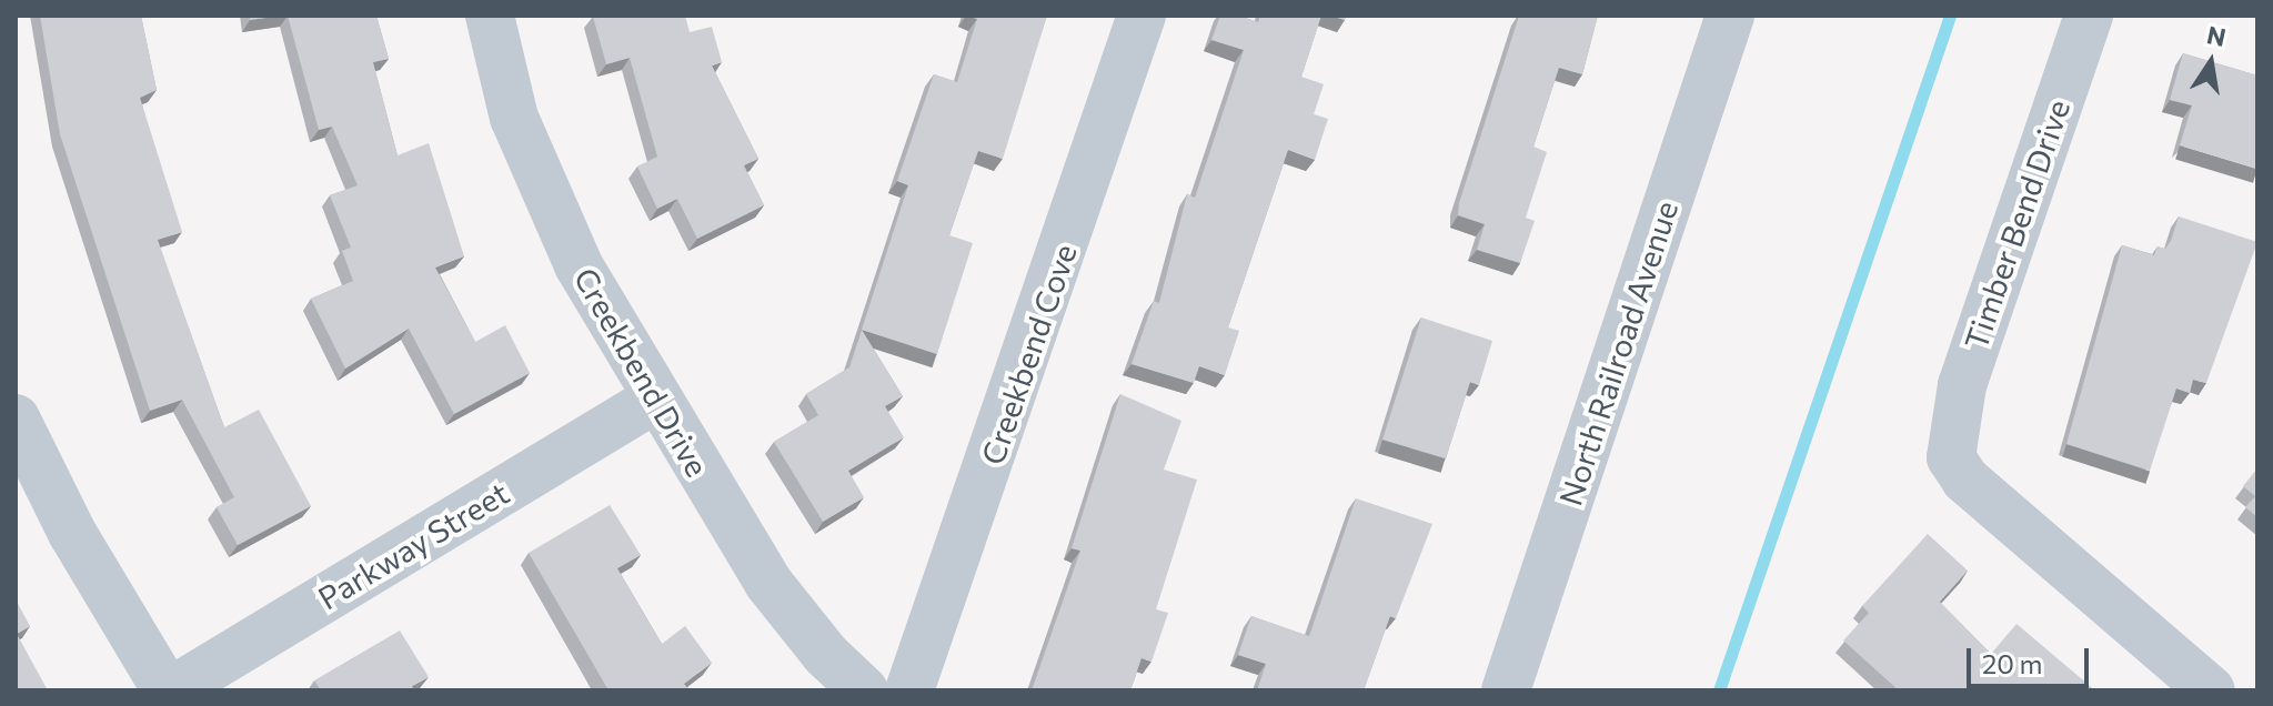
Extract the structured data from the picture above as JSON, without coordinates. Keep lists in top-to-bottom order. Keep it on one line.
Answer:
{"streets":{"street":["Timber Bend Drive","North Railroad Avenue","Creekbend Cove","Creekbend Drive","Parkway Street"]},"crossings":[["Creekbend Drive","Parkway Street"]],"scale_bar":"20 m","north":"top"}
